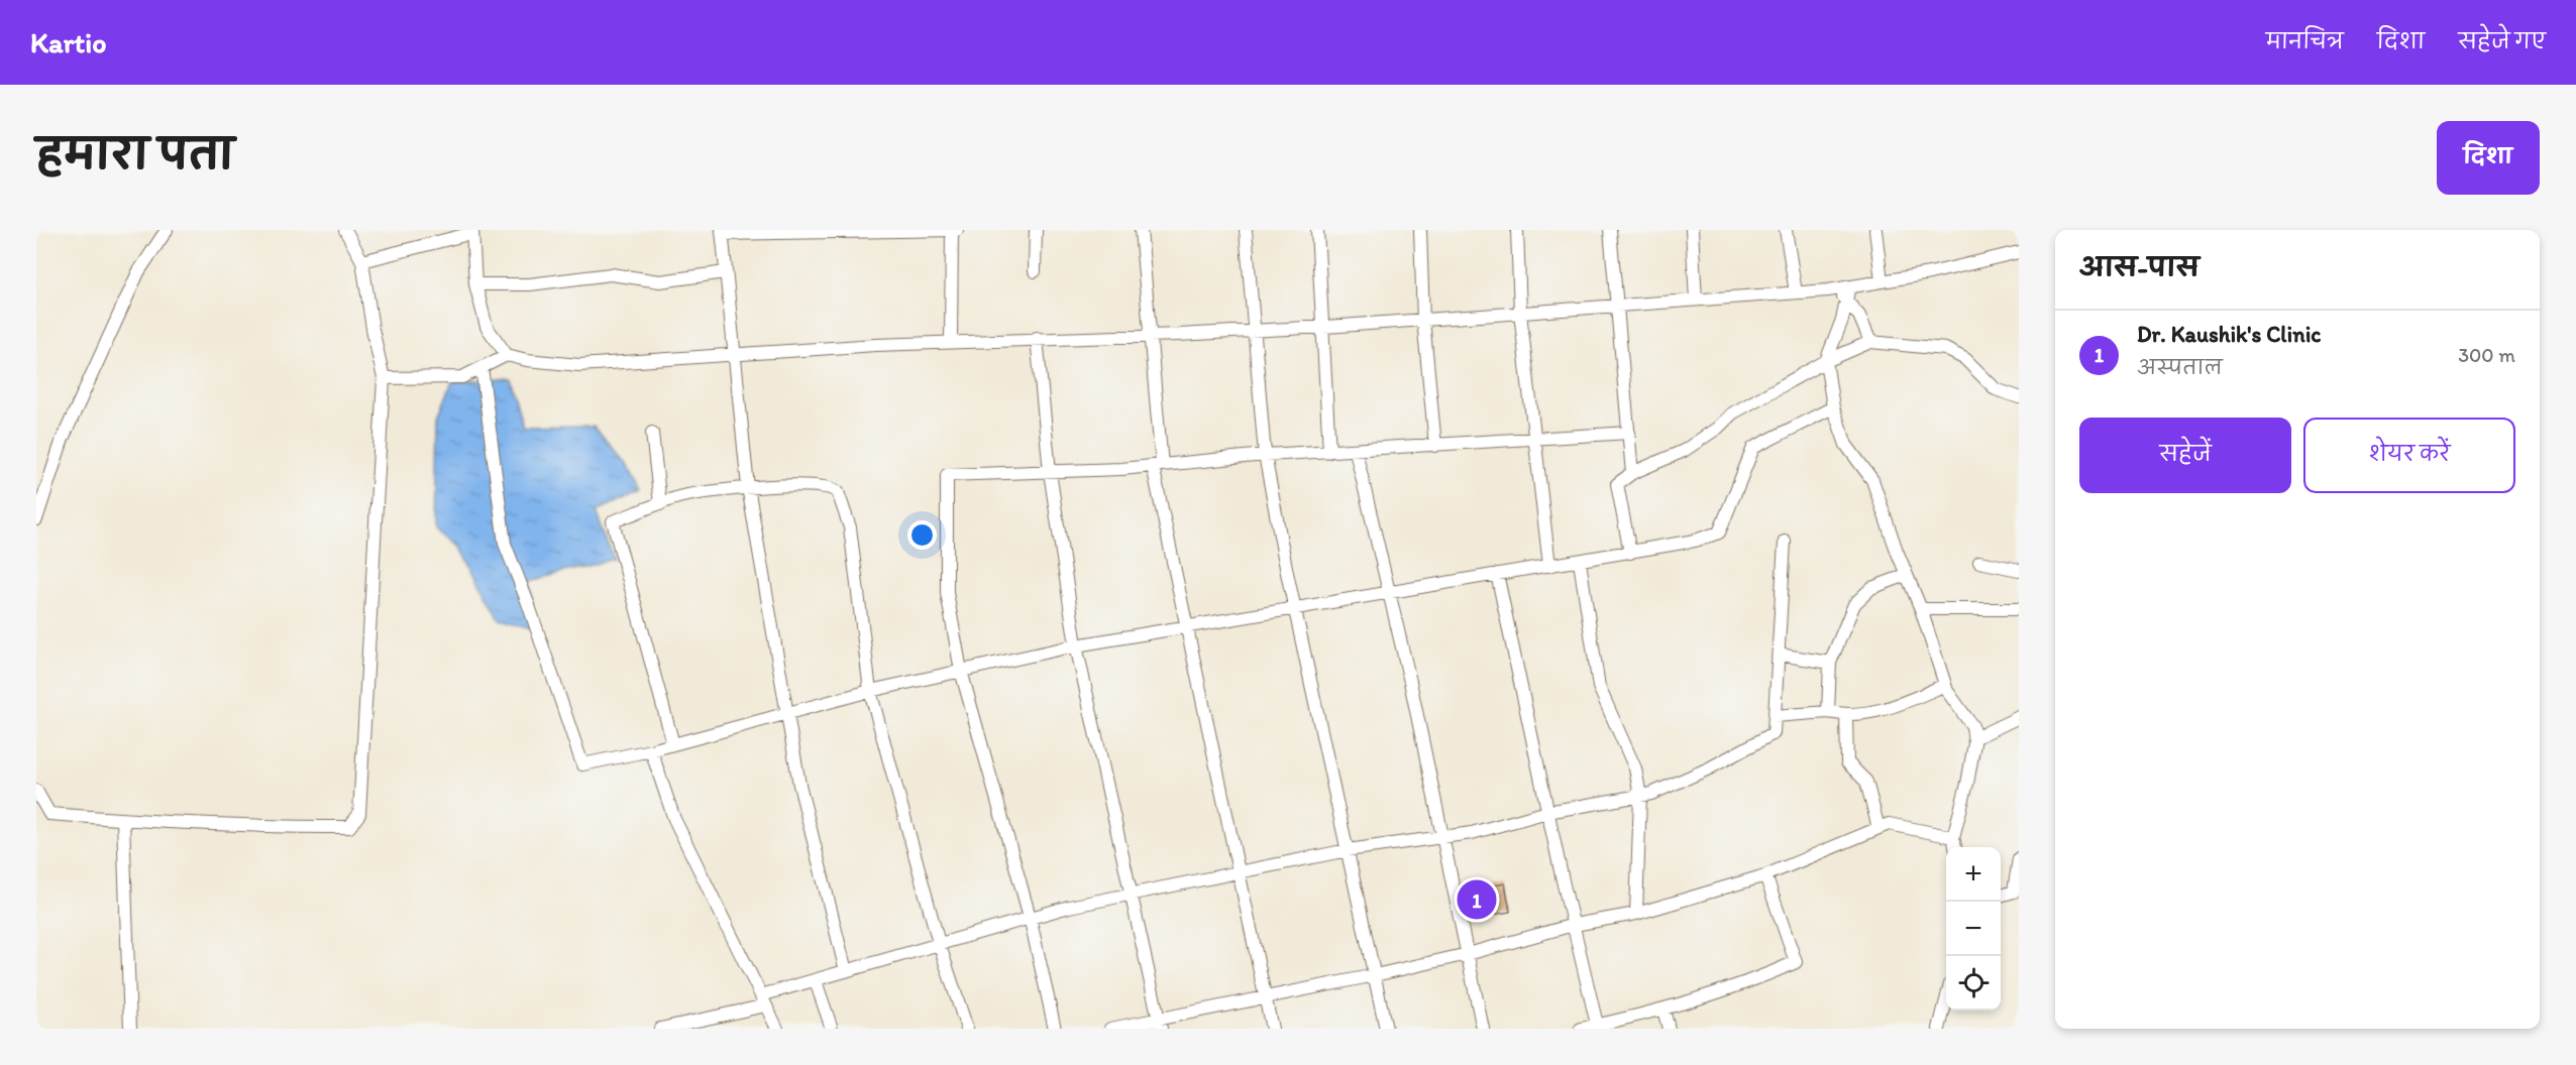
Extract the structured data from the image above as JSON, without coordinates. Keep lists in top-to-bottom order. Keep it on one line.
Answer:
{"page":{"header":"Kartio","nav":["मानचित्र","दिशा","सहेजे गए"],"title":"हमारा पता","buttons":["दिशा",["सहेजें","शेयर करें"]],"heading":"आस-पास","list":[{"mark":"1","name":"Dr. Kaushik's Clinic","note":"अस्पताल","value":"300 m"}],"map_buttons":["+","−"],"pins":"1"}}
